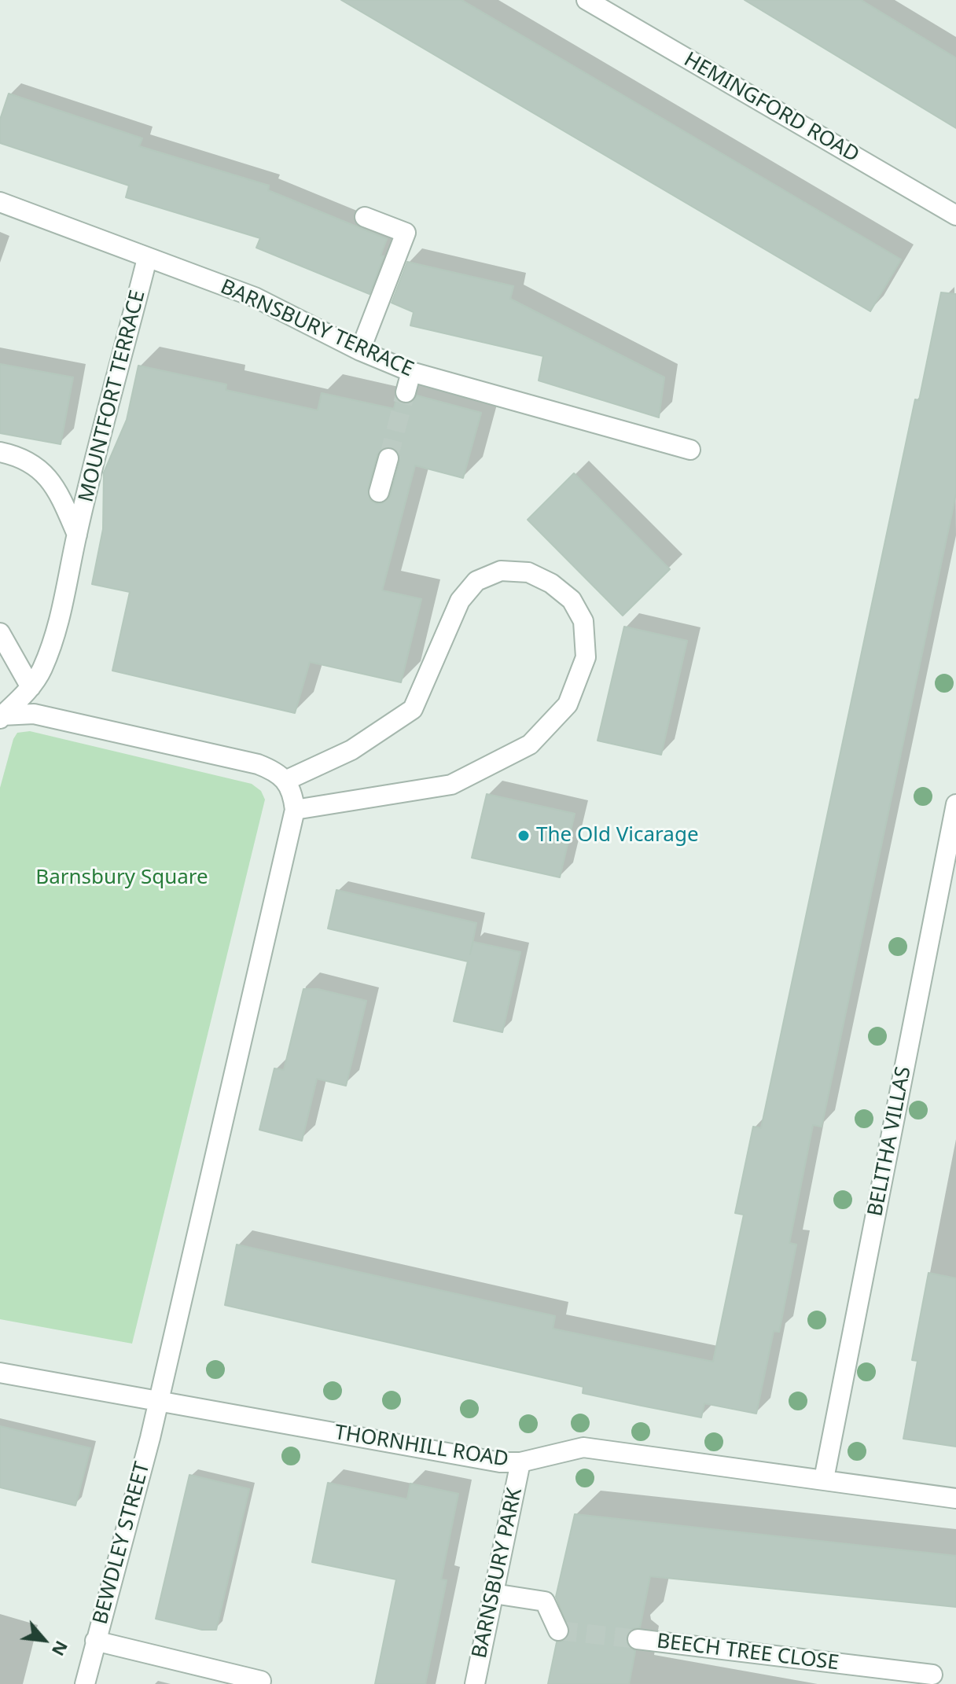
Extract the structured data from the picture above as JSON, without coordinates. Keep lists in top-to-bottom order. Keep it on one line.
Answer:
{"streets":{"street":["HEMINGFORD ROAD","BARNSBURY TERRACE","MOUNTFORT TERRACE","BELITHA VILLAS","THORNHILL ROAD","BEWDLEY STREET","BARNSBURY PARK","BEECH TREE CLOSE"]},"crossings":[["BARNSBURY TERRACE","MOUNTFORT TERRACE"],["BELITHA VILLAS","THORNHILL ROAD"],["THORNHILL ROAD","BEWDLEY STREET"],["THORNHILL ROAD","BARNSBURY PARK"]],"parks":["Barnsbury Square"],"places":["The Old Vicarage"],"north":"bottom right"}
